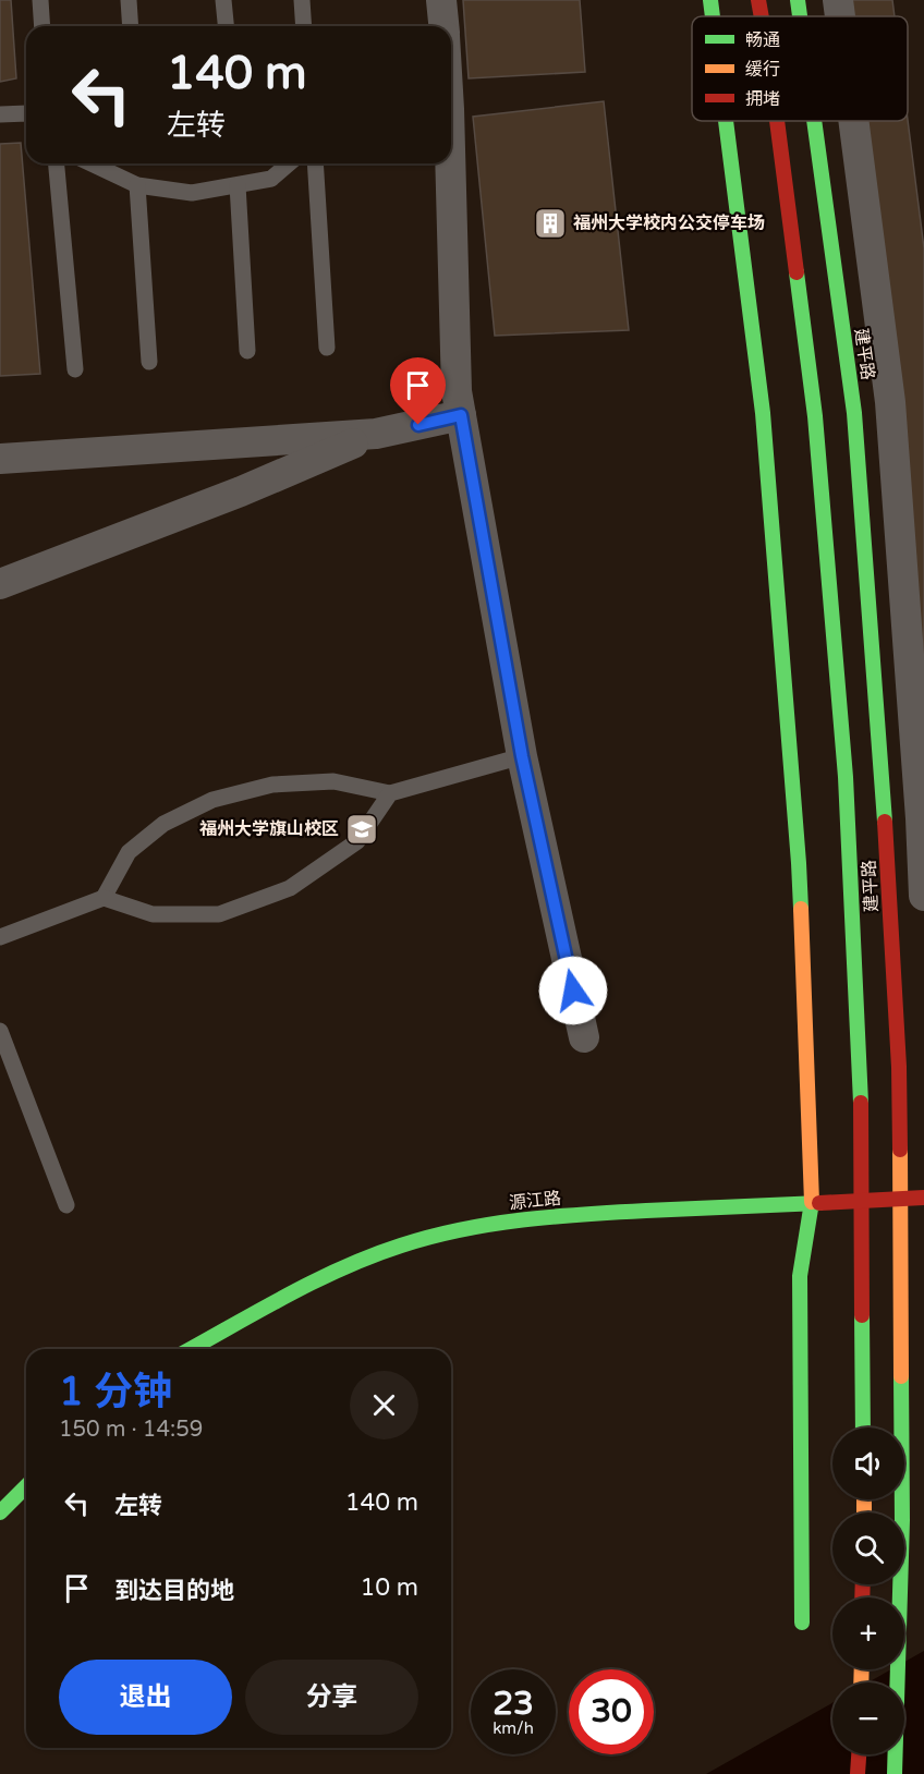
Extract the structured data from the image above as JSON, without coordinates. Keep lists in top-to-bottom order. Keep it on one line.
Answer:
{"streets":{"main road":["建平路","源江路"]},"places":{"building":["福州大学校内公交停车场"],"school or university":["福州大学旗山校区"]},"legend":["畅通","缓行","拥堵"],"page":{"turn":["140 m","左转"],"heading":["1 分钟","150 m · 14:59"],"map_buttons":["+","−"],"list":[{"name":"左转","value":"140 m"},{"name":"到达目的地","value":"10 m"}],"buttons":["退出","分享"],"speed":"23 km/h","limit":"30"}}
